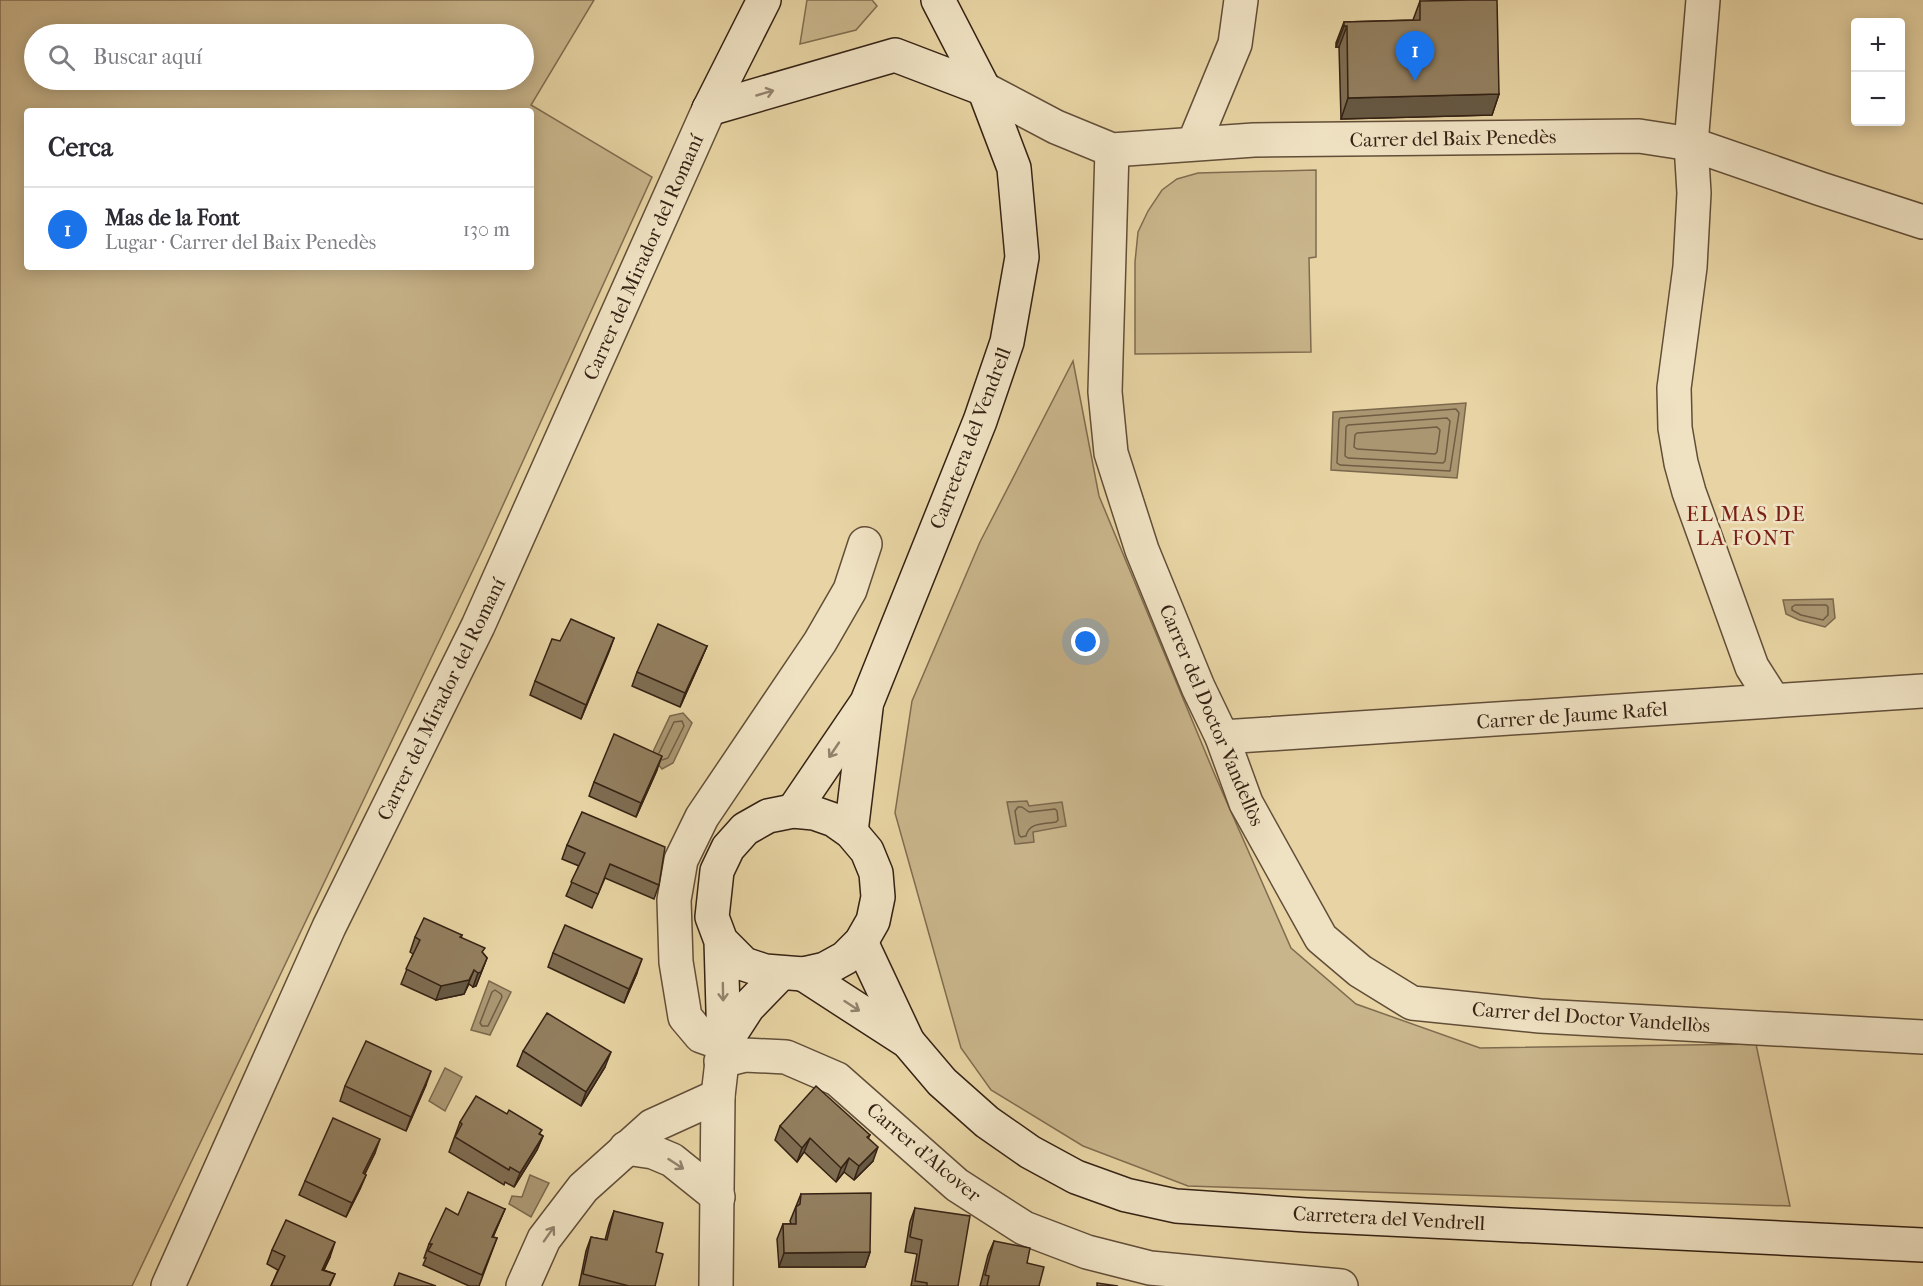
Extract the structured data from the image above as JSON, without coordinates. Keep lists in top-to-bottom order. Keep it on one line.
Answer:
{"streets":{"street":["Carrer del Baix Penedès","Carrer del Mirador del Romaní","Carretera del Vendrell","Carrer del Doctor Vandellòs","Carrer de Jaume Rafel","Carrer d'Alcover"]},"crossings":[["Carrer del Baix Penedès","Carrer del Mirador del Romaní"],["Carrer del Baix Penedès","Carretera del Vendrell"],["Carrer del Baix Penedès","Carrer del Doctor Vandellòs"],["Carrer del Doctor Vandellòs","Carrer de Jaume Rafel"]],"districts":["EL MAS DE LA FONT"],"page":{"map_buttons":["+","−"],"search":"Buscar aquí","pins":"1","heading":"Cerca","list":[{"mark":"1","name":"Mas de la Font","note":"Lugar · Carrer del Baix Penedès","value":"130 m"}]}}
